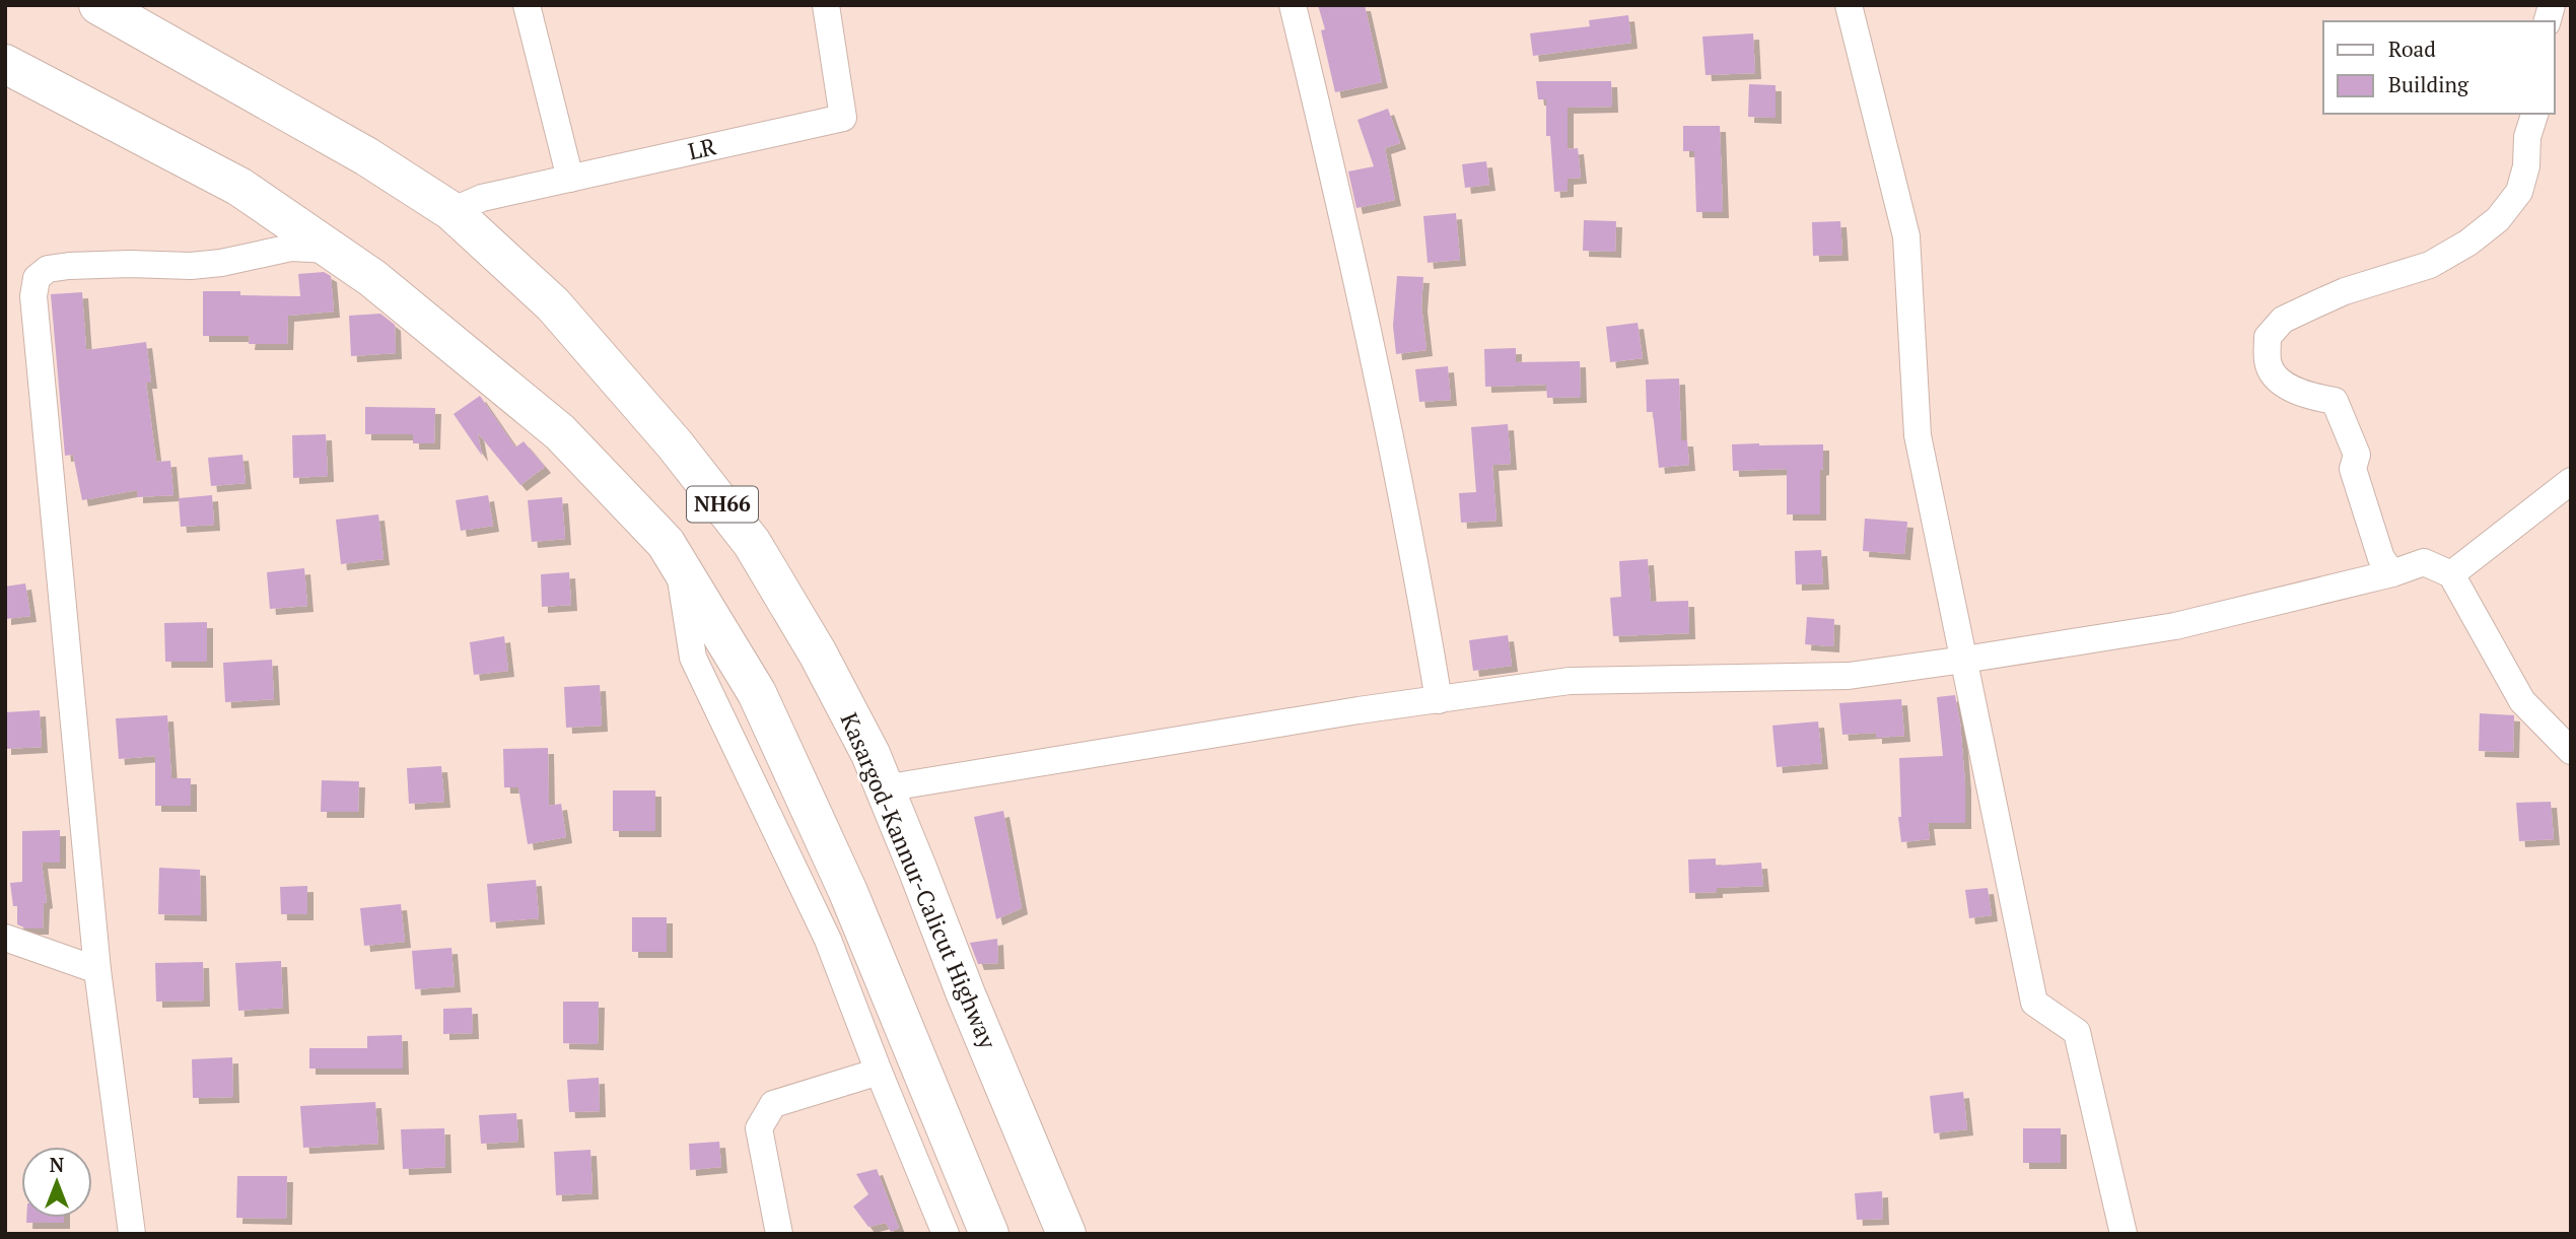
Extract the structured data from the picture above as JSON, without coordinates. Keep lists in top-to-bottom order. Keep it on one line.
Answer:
{"streets":{"highway":["NH66","Kasargod-Kannur-Calicut Highway"],"street":["LR"]},"crossings":[["LR","Kasargod-Kannur-Calicut Highway"]],"legend":["Road","Building"],"north":"top"}
